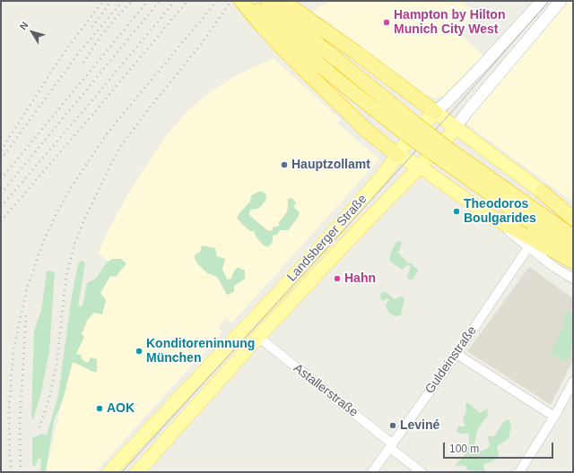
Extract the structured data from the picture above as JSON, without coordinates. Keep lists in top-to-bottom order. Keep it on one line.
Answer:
{"streets":{"main road":["Landsberger Straße"],"street":["Guldeinstraße","Astallerstraße"]},"crossings":[["Landsberger Straße","Astallerstraße"],["Guldeinstraße","Astallerstraße"]],"places":["Hampton by Hilton Munich City West","Hauptzollamt","Theodoros Boulgarides","Hahn","Konditoreninnung München","AOK","Leviné"],"scale_bar":"100 m","north":"top left"}
